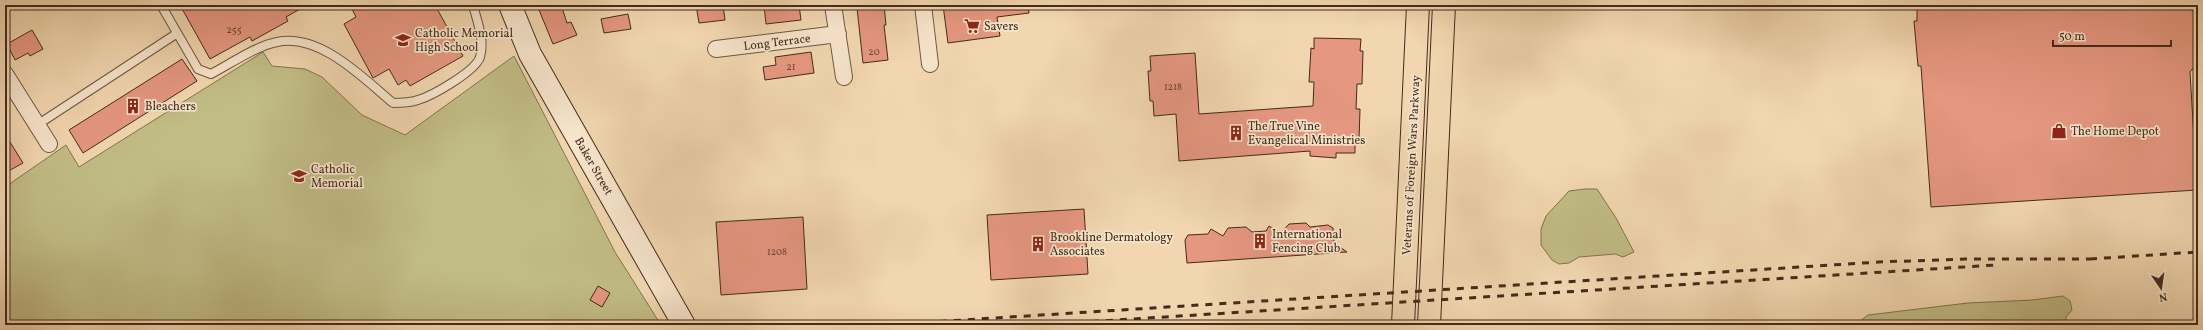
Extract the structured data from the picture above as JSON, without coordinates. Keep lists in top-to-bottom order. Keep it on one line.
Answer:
{"streets":{"highway":["Veterans of Foreign Wars Parkway"],"street":["Long Terrace","Baker Street"]},"places":{"supermarket":["Savers"],"school or university":["Catholic Memorial High School","Catholic Memorial"],"building":["Bleachers","The True Vine Evangelical Ministries","International Fencing Club","Brookline Dermatology Associates"],"shop":["The Home Depot"]},"house_numbers":["255","20","21","1218","1208"],"scale_bar":"50 m","north":"bottom"}
